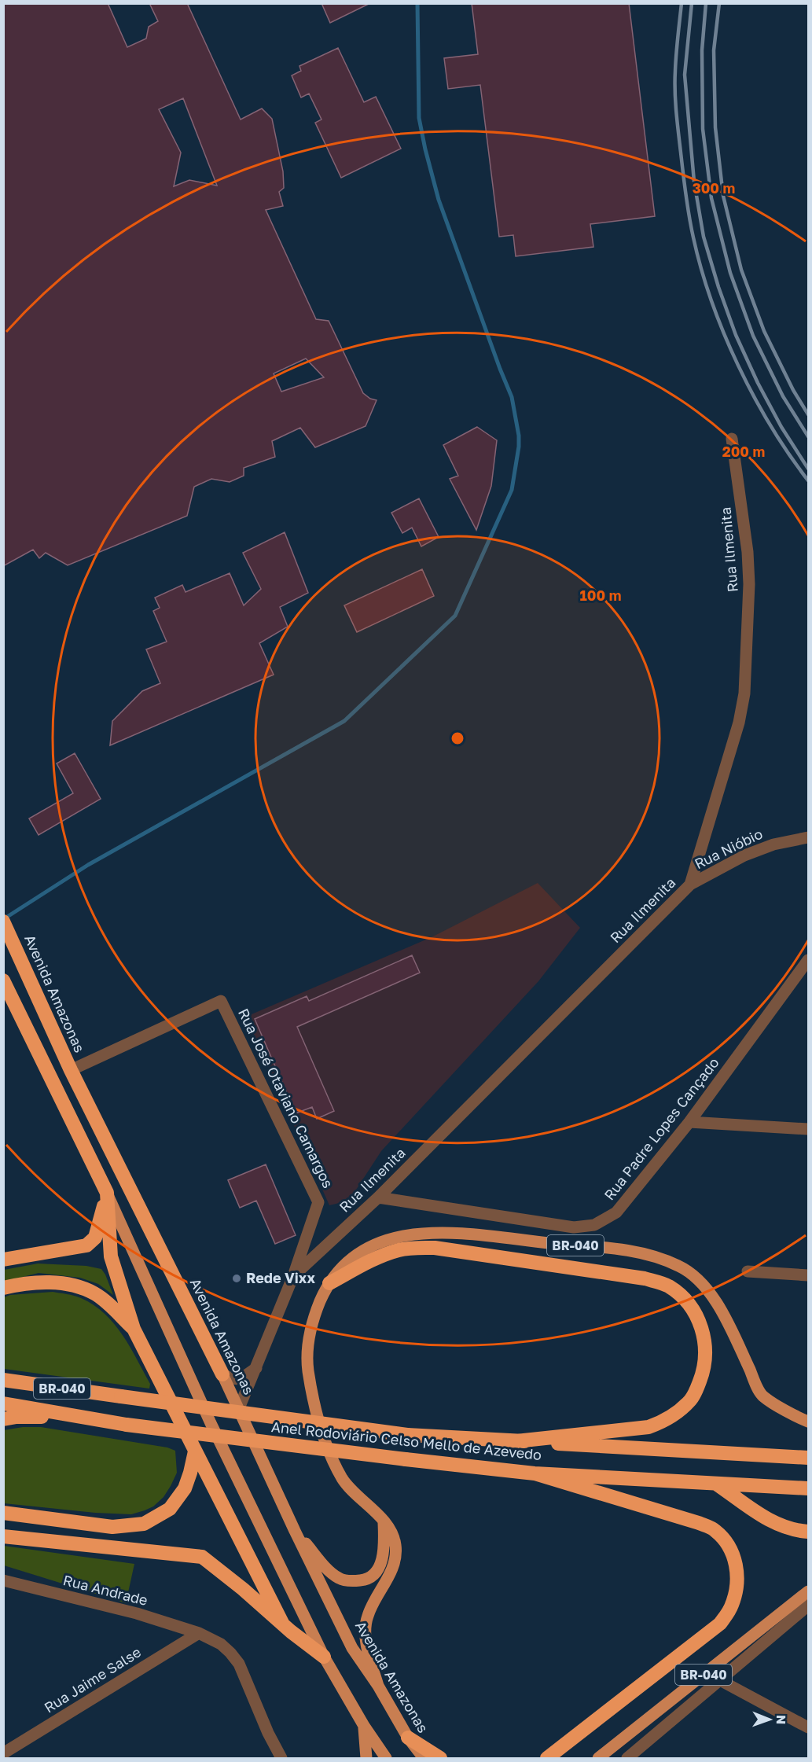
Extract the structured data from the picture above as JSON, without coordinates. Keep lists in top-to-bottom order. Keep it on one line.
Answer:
{"streets":{"highway":["Avenida Amazonas","BR-040","Anel Rodoviário Celso Mello de Azevedo"],"street":["Rua Ilmenita","Rua Nióbio","Rua José Otaviano Camargos","Rua Padre Lopes Cançado","Rua Andrade","Rua Jaime Salse"]},"crossings":[["Rua Ilmenita","Rua Nióbio"],["Rua Ilmenita","Rua José Otaviano Camargos"],["Rua Ilmenita","Rua Padre Lopes Cançado"],["Avenida Amazonas","Rua José Otaviano Camargos"],["Avenida Amazonas","BR-040"],["Rua Andrade","Rua Jaime Salse"]],"places":["Rede Vixx"],"north":"right","rings":["300 m","200 m","100 m"]}
